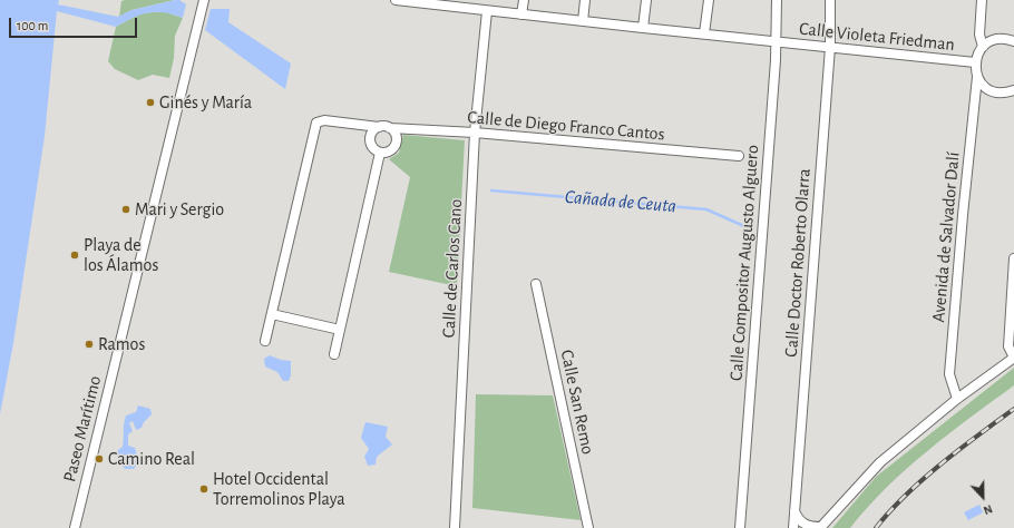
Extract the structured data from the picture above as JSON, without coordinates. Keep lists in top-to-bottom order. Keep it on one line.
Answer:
{"streets":{"street":["Calle Violeta Friedman","Calle de Diego Franco Cantos","Avenida de Salvador Dalí","Calle Compositor Augusto Alguero","Calle Doctor Roberto Olarra","Calle de Carlos Cano","Calle San Remo","Paseo Marítimo"]},"crossings":[["Calle Violeta Friedman","Avenida de Salvador Dalí"],["Calle Violeta Friedman","Calle Compositor Augusto Alguero"],["Calle Violeta Friedman","Calle Doctor Roberto Olarra"],["Calle Violeta Friedman","Calle de Carlos Cano"],["Calle de Diego Franco Cantos","Calle de Carlos Cano"]],"water":["Cañada de Ceuta"],"places":["Ginés y María","Mari y Sergio","Playa de los Álamos","Ramos","Camino Real","Hotel Occidental Torremolinos Playa"],"scale_bar":"100 m","north":"bottom"}
